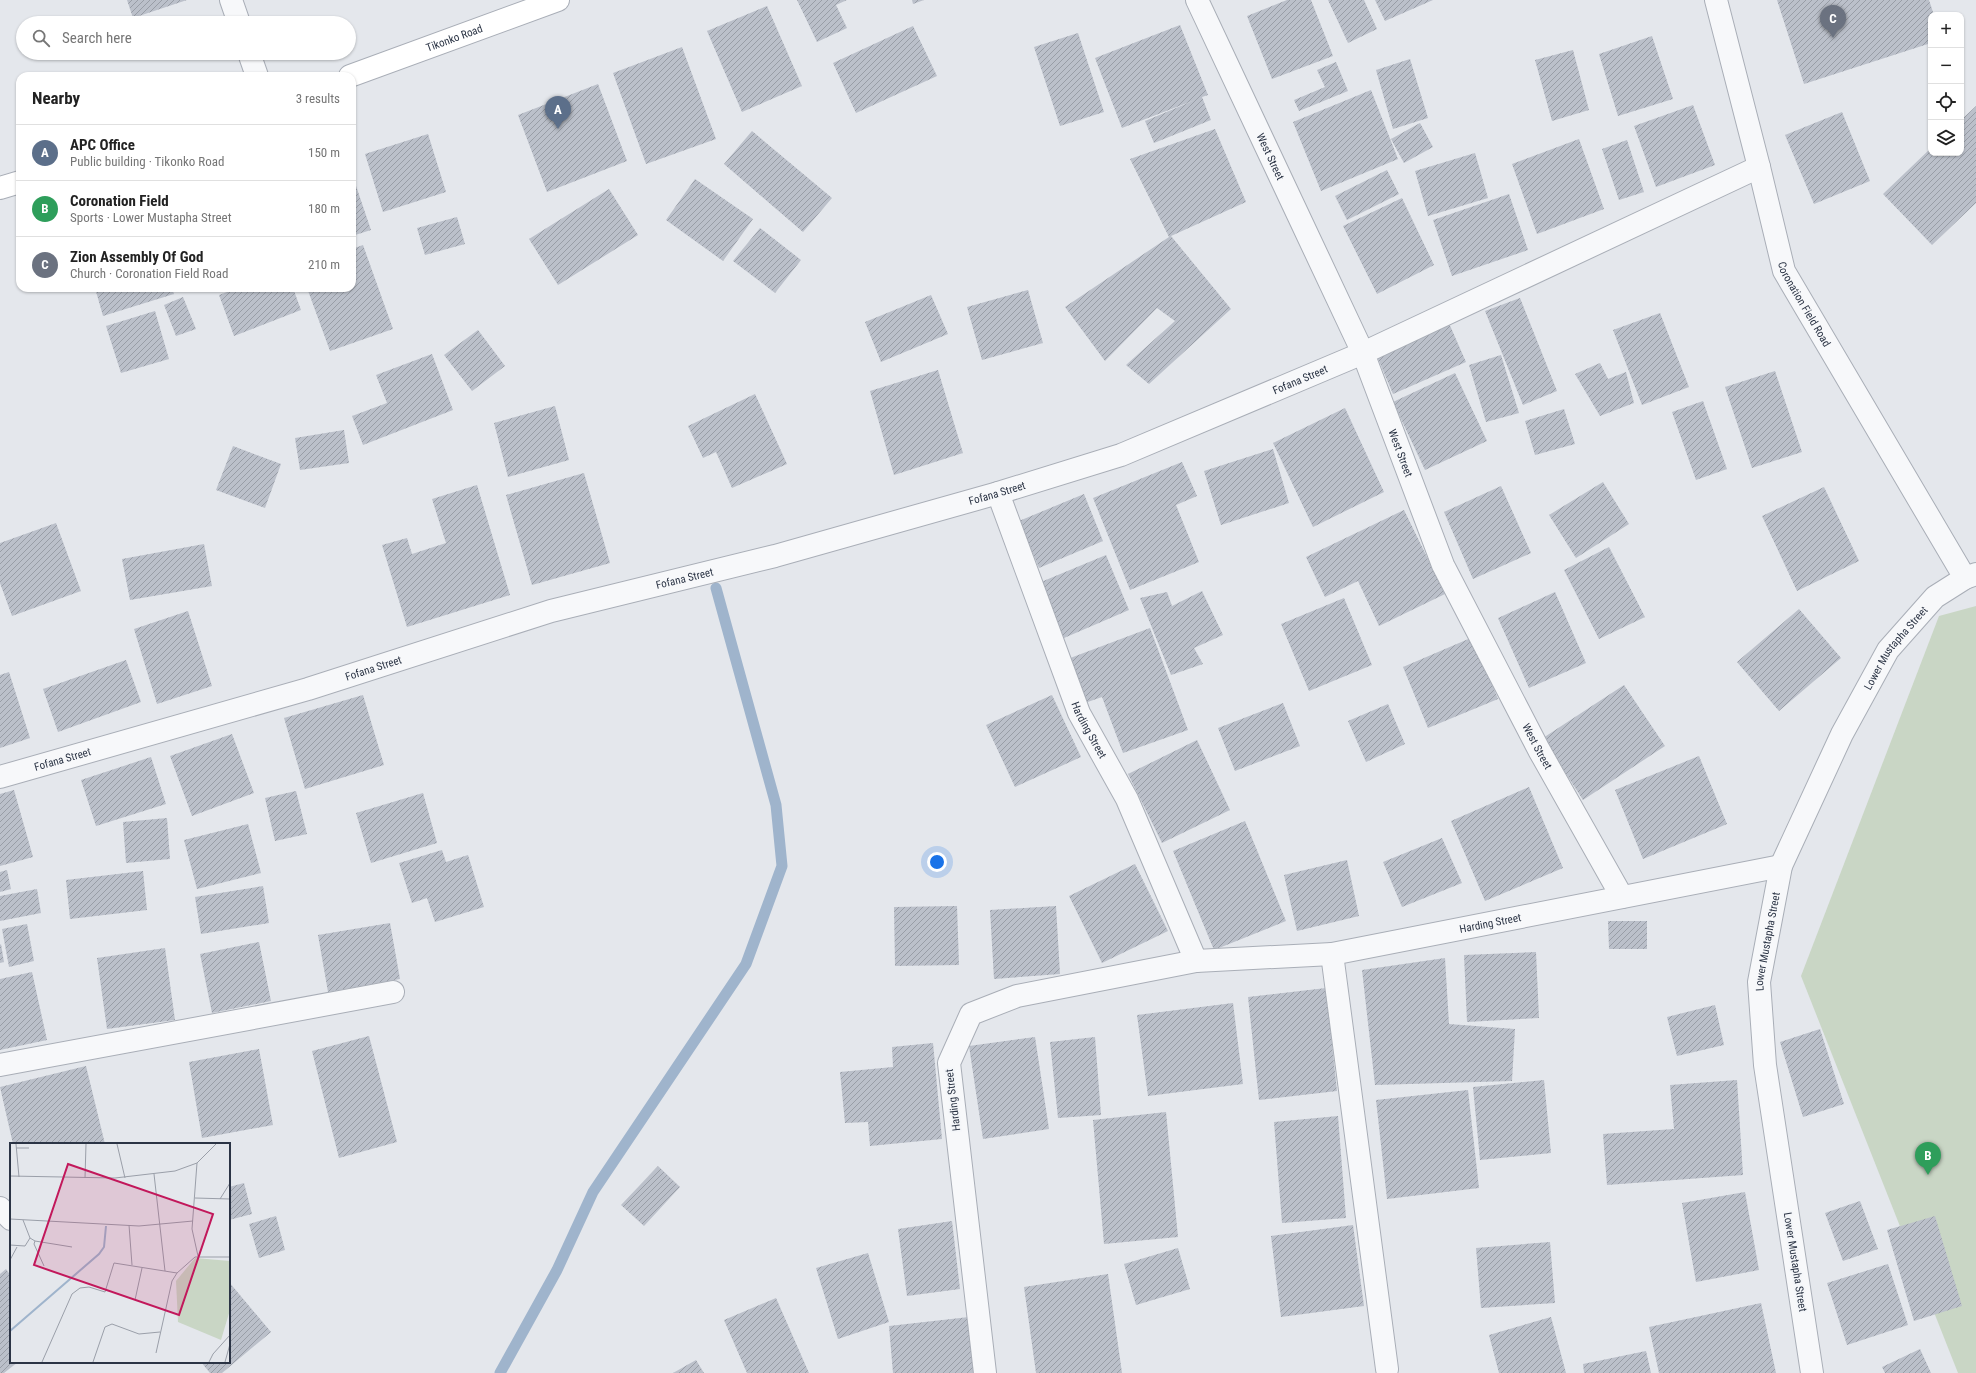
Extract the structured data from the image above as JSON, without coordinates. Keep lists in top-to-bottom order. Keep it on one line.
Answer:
{"streets":{"street":["Tikonko Road","West Street","Coronation Field Road","Fofana Street","Lower Mustapha Street","Harding Street"]},"crossings":[["West Street","Fofana Street"],["West Street","Harding Street"],["Coronation Field Road","Fofana Street"],["Coronation Field Road","Lower Mustapha Street"],["Fofana Street","Harding Street"],["Lower Mustapha Street","Harding Street"]],"page":{"pins":["C","A","B"],"map_buttons":["+","−"],"search":"Search here","heading":["Nearby","3 results"],"list":[{"mark":"A","name":"APC Office","note":"Public building · Tikonko Road","value":"150 m"},{"mark":"B","name":"Coronation Field","note":"Sports · Lower Mustapha Street","value":"180 m"},{"mark":"C","name":"Zion Assembly Of God","note":"Church · Coronation Field Road","value":"210 m"}]}}
